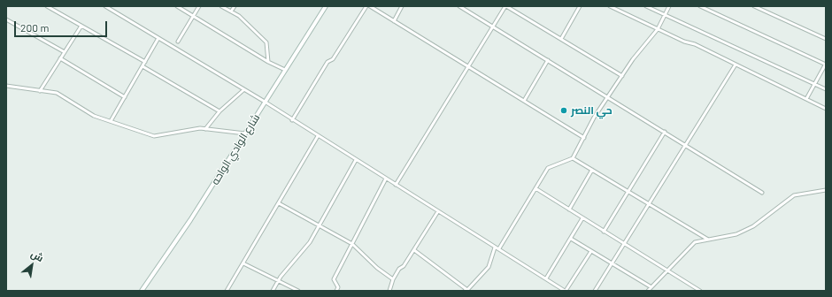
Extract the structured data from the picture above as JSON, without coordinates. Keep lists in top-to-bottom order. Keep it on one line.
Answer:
{"streets":{"main road":["شارع الوادي الواحه"]},"places":["حي النصر"],"scale_bar":"200 m","north":"top right"}
